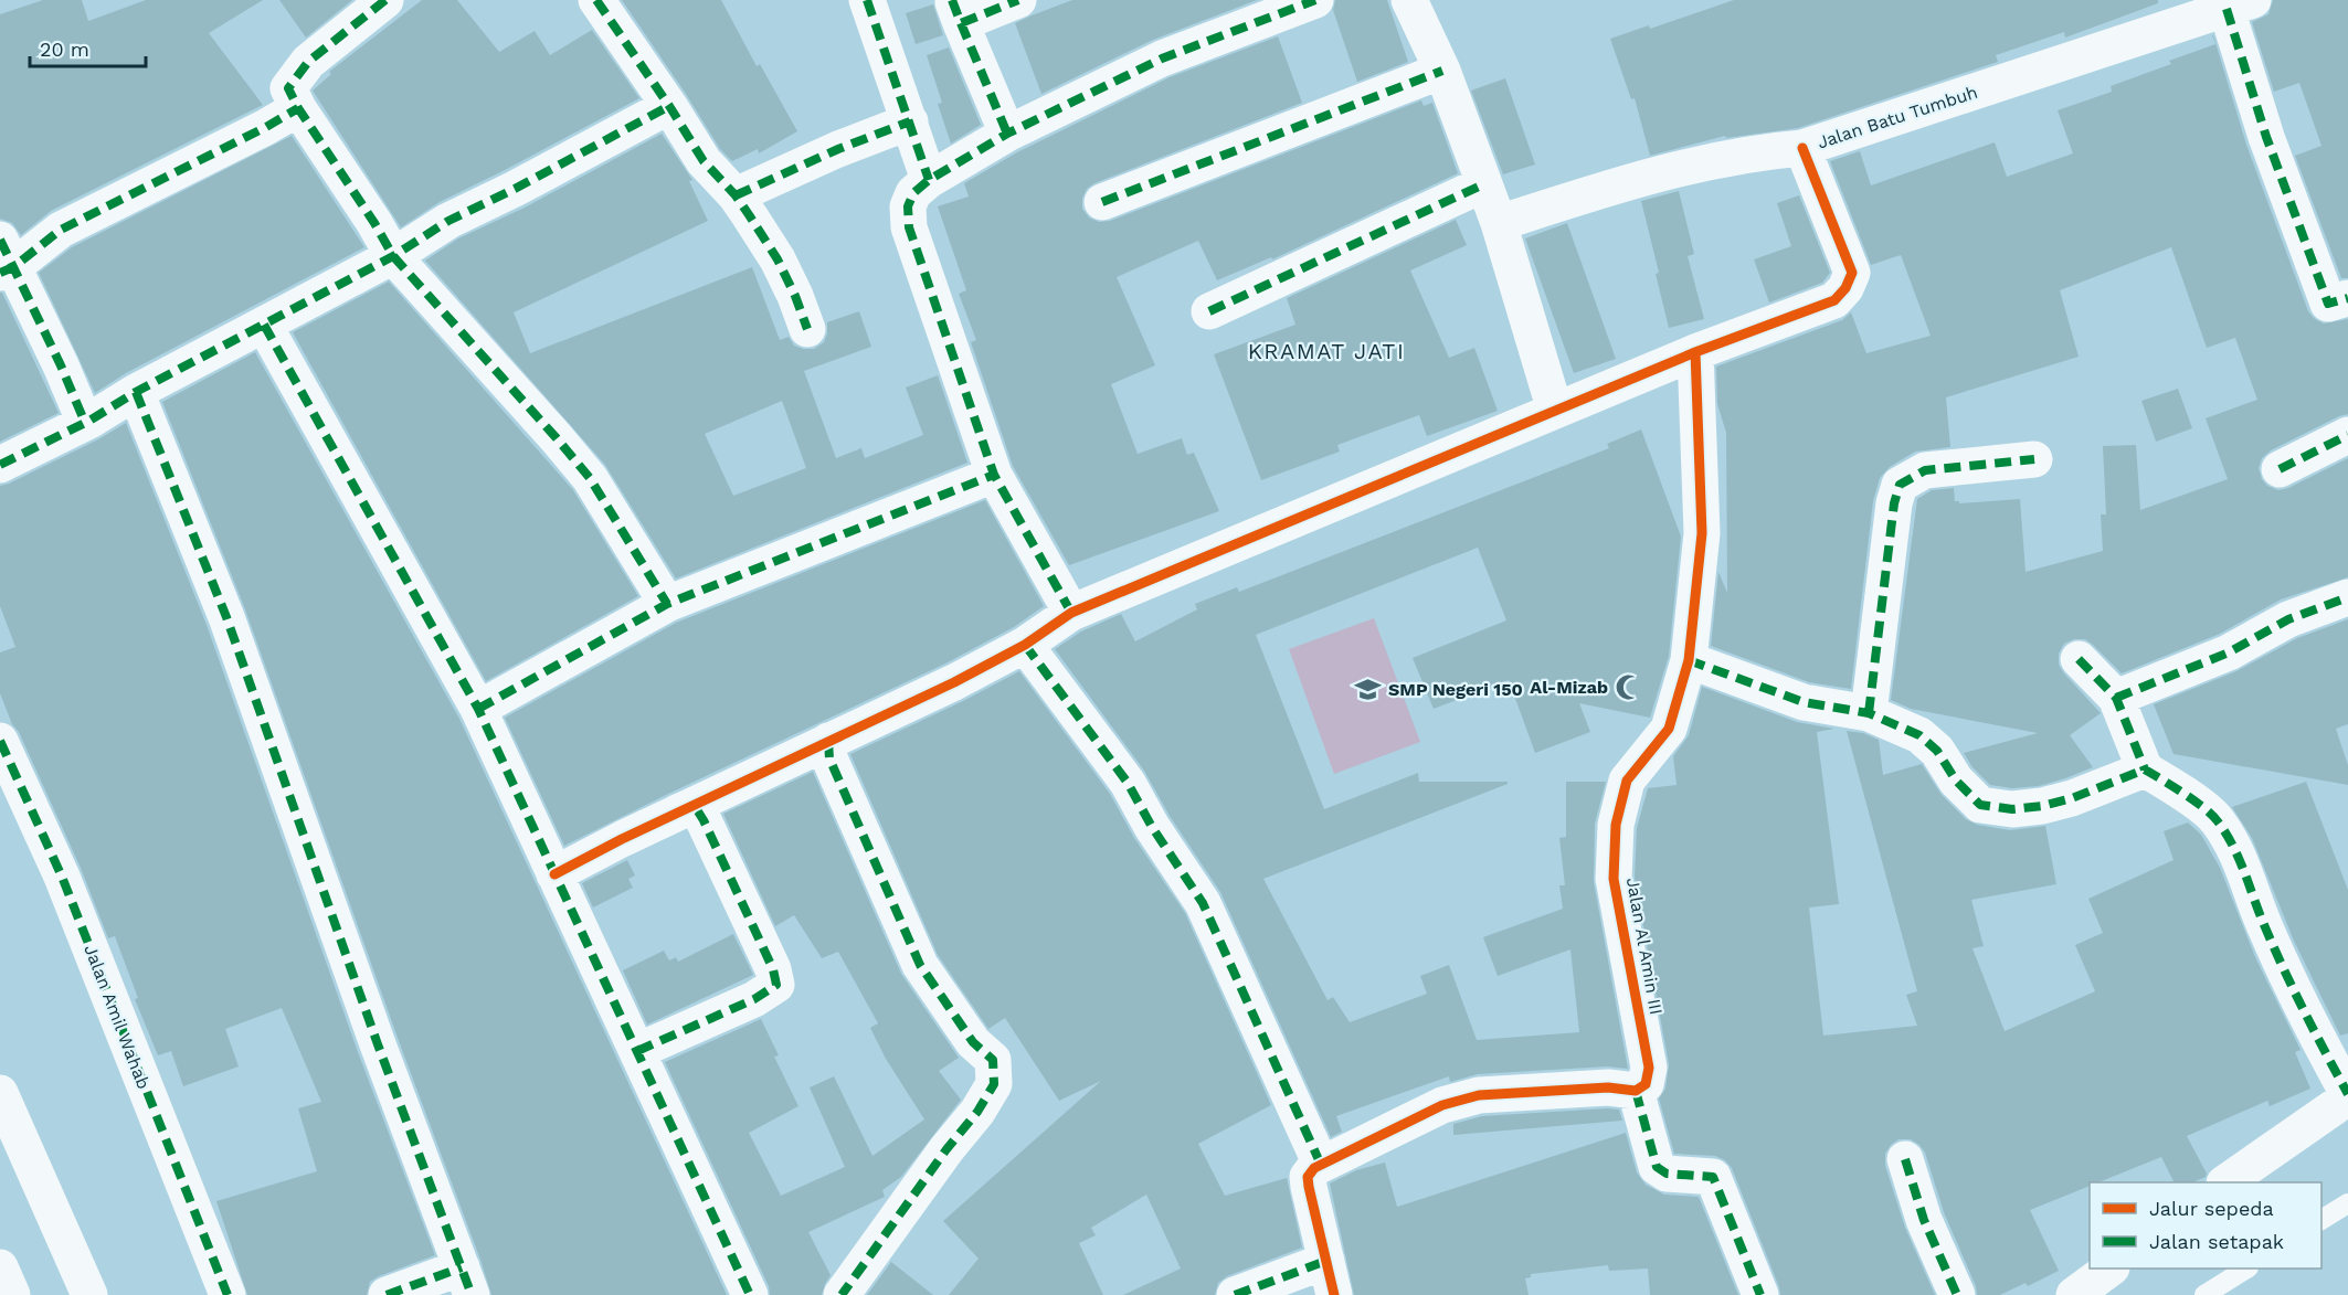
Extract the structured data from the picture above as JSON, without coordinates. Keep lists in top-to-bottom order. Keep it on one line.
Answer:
{"streets":{"main road":["Jalan Batu Tumbuh","Jalan Al Amin III","Jalan Amil Wahab"]},"districts":["KRAMAT JATI"],"places":{"mosque":["Al-Mizab"],"school or university":["SMP Negeri 150"]},"legend":["Jalur sepeda","Jalan setapak"],"scale_bar":"20 m"}
